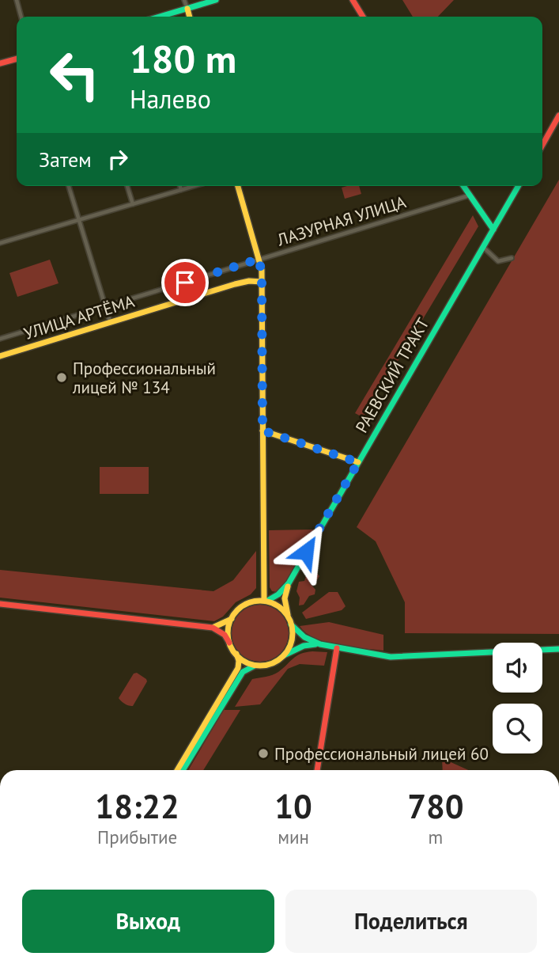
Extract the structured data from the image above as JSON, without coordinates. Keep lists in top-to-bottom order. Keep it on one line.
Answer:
{"streets":{"main road":["УЛИЦА АРТЁМА","РАЕВСКИЙ ТРАКТ"],"street":["ЛАЗУРНАЯ УЛИЦА"]},"places":["Профессиональный лицей № 134","Профессиональный лицей 60"],"page":{"turn":["180 m","Налево"],"then":"Затем","eta":["18:22","Прибытие","10","мин","780","m"],"buttons":["Выход","Поделиться"]}}
